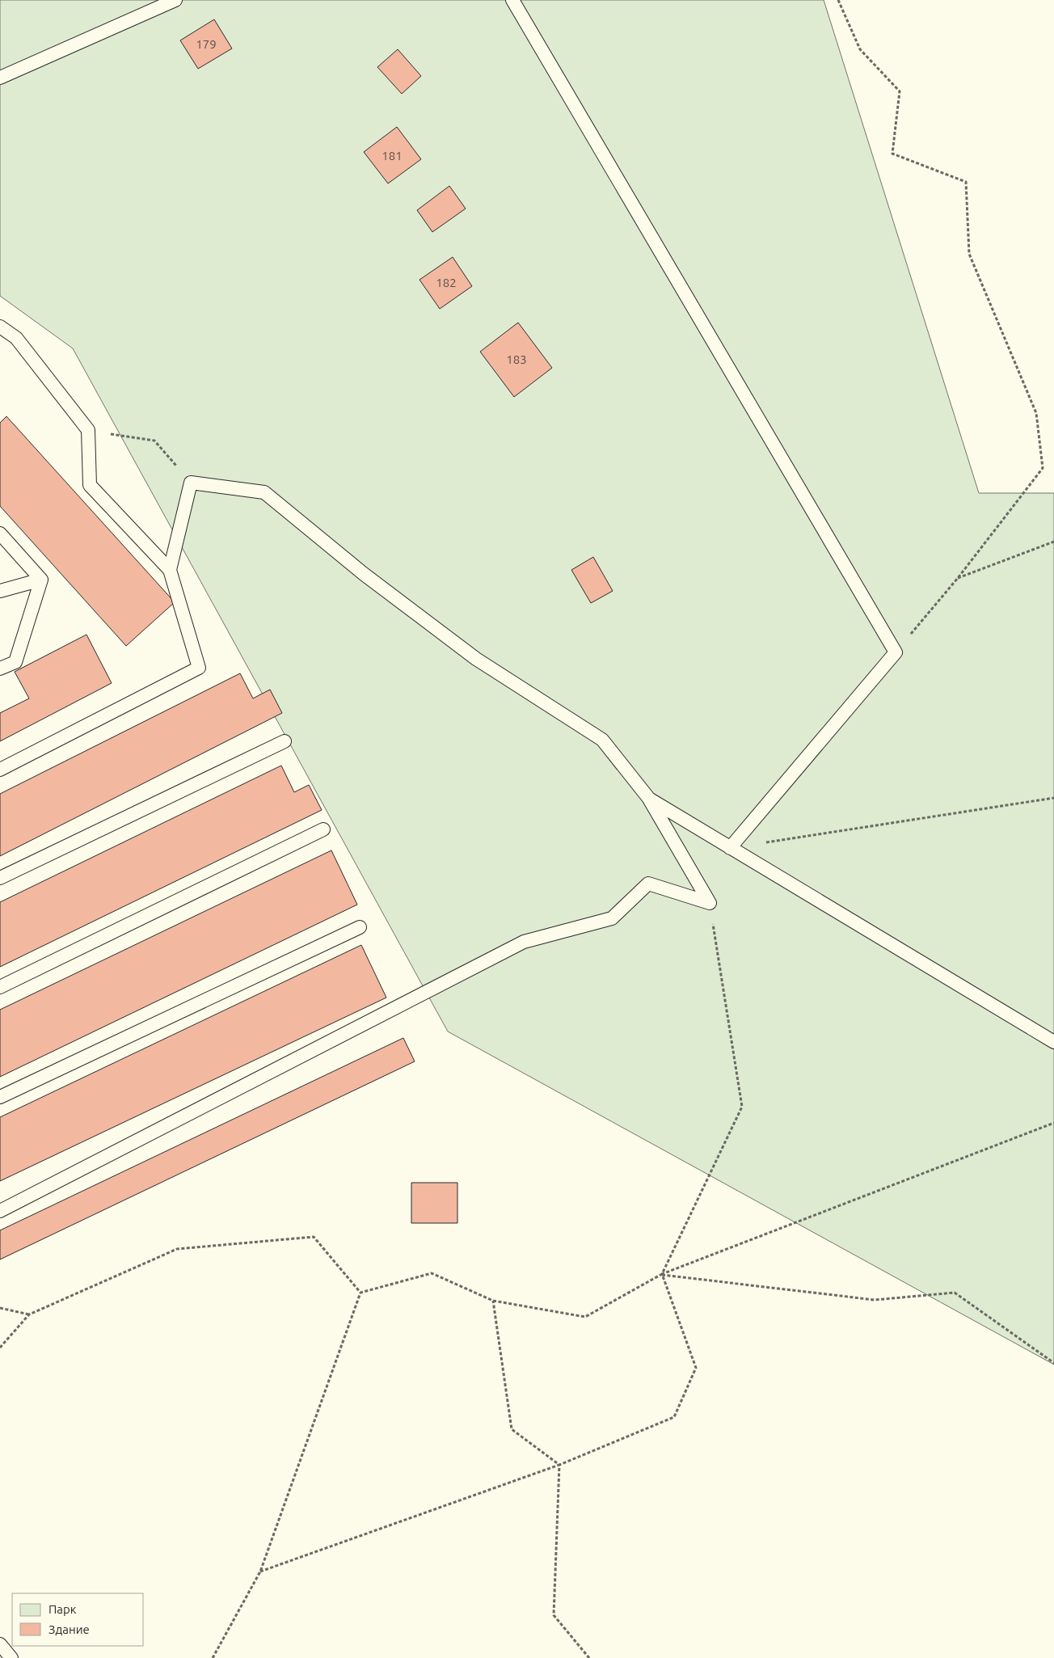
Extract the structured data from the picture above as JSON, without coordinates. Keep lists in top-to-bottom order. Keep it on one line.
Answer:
{"house_numbers":["179","181","182","183"],"legend":["Парк","Здание"]}
